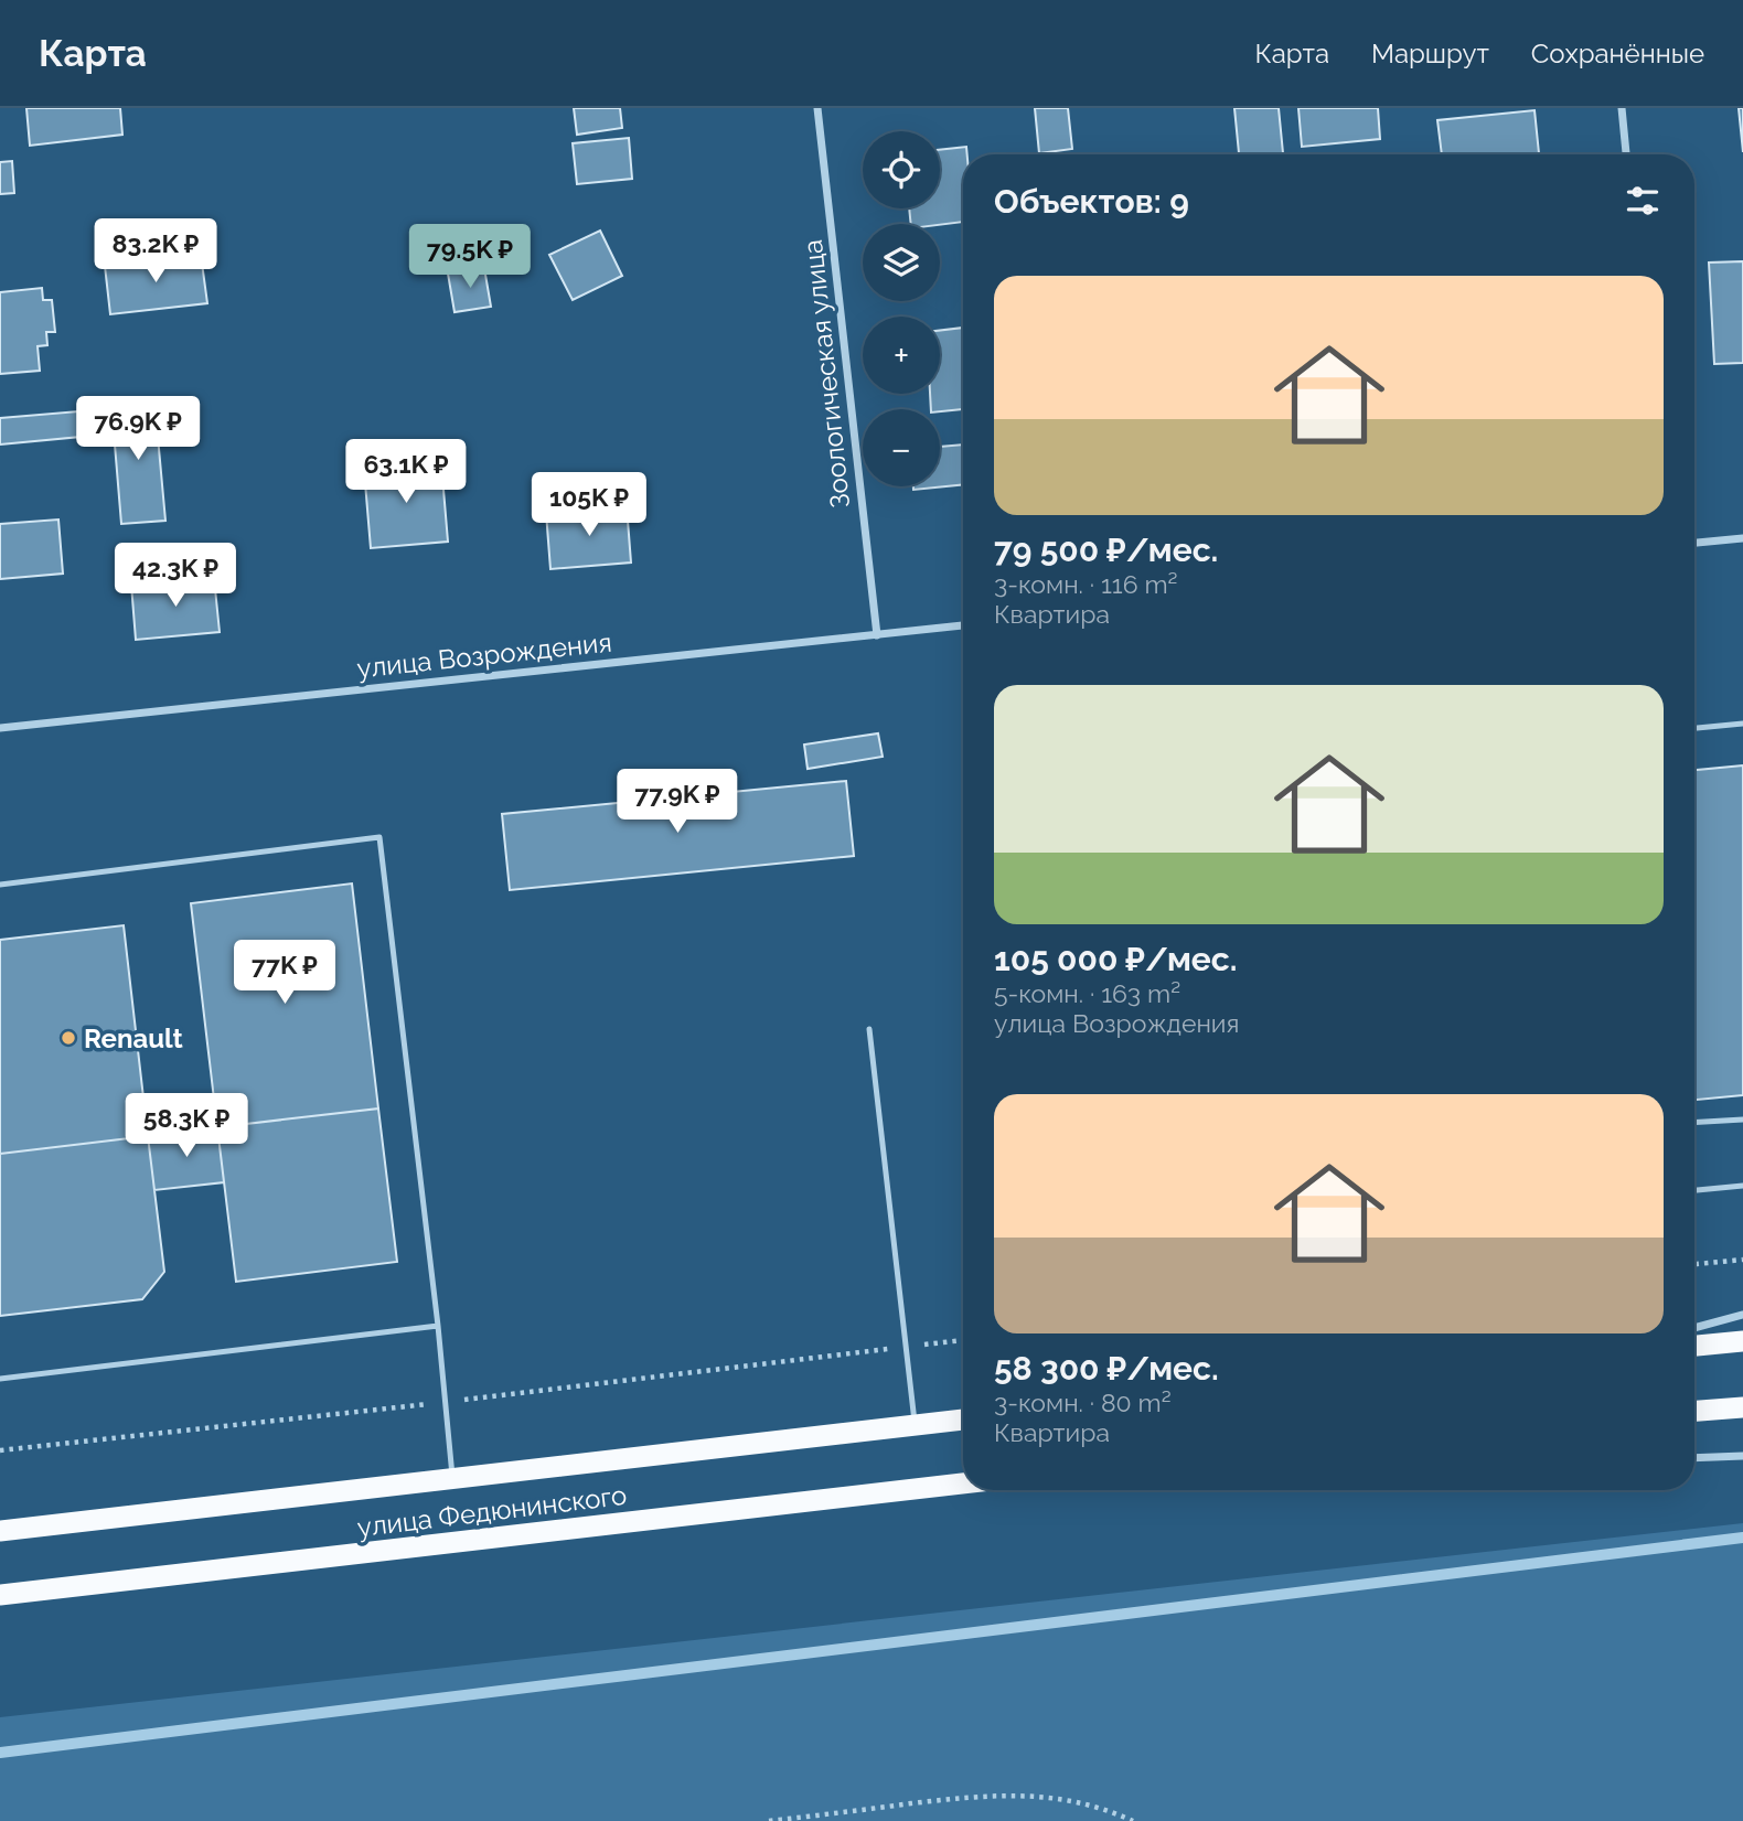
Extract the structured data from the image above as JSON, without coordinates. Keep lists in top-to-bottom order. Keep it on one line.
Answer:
{"streets":{"highway":["улица Федюнинского"],"street":["Зоологическая улица","улица Возрождения"]},"crossings":[["Зоологическая улица","улица Возрождения"]],"places":["Renault"],"page":{"header":"Карта","nav":["Карта","Маршрут","Сохранённые"],"map_buttons":["+","−"],"heading":"Объектов: 9","price":["83.2K ₽","79.5K ₽","76.9K ₽","63.1K ₽","105K ₽","42.3K ₽","77.9K ₽","77K ₽","58.3K ₽"],"list":[{"name":"79 500 ₽/мес.","note":"3-комн. · 116 m² · Квартира"},{"name":"105 000 ₽/мес.","note":"5-комн. · 163 m² · улица Возрождения"},{"name":"58 300 ₽/мес.","note":"3-комн. · 80 m² · Квартира"}]}}
